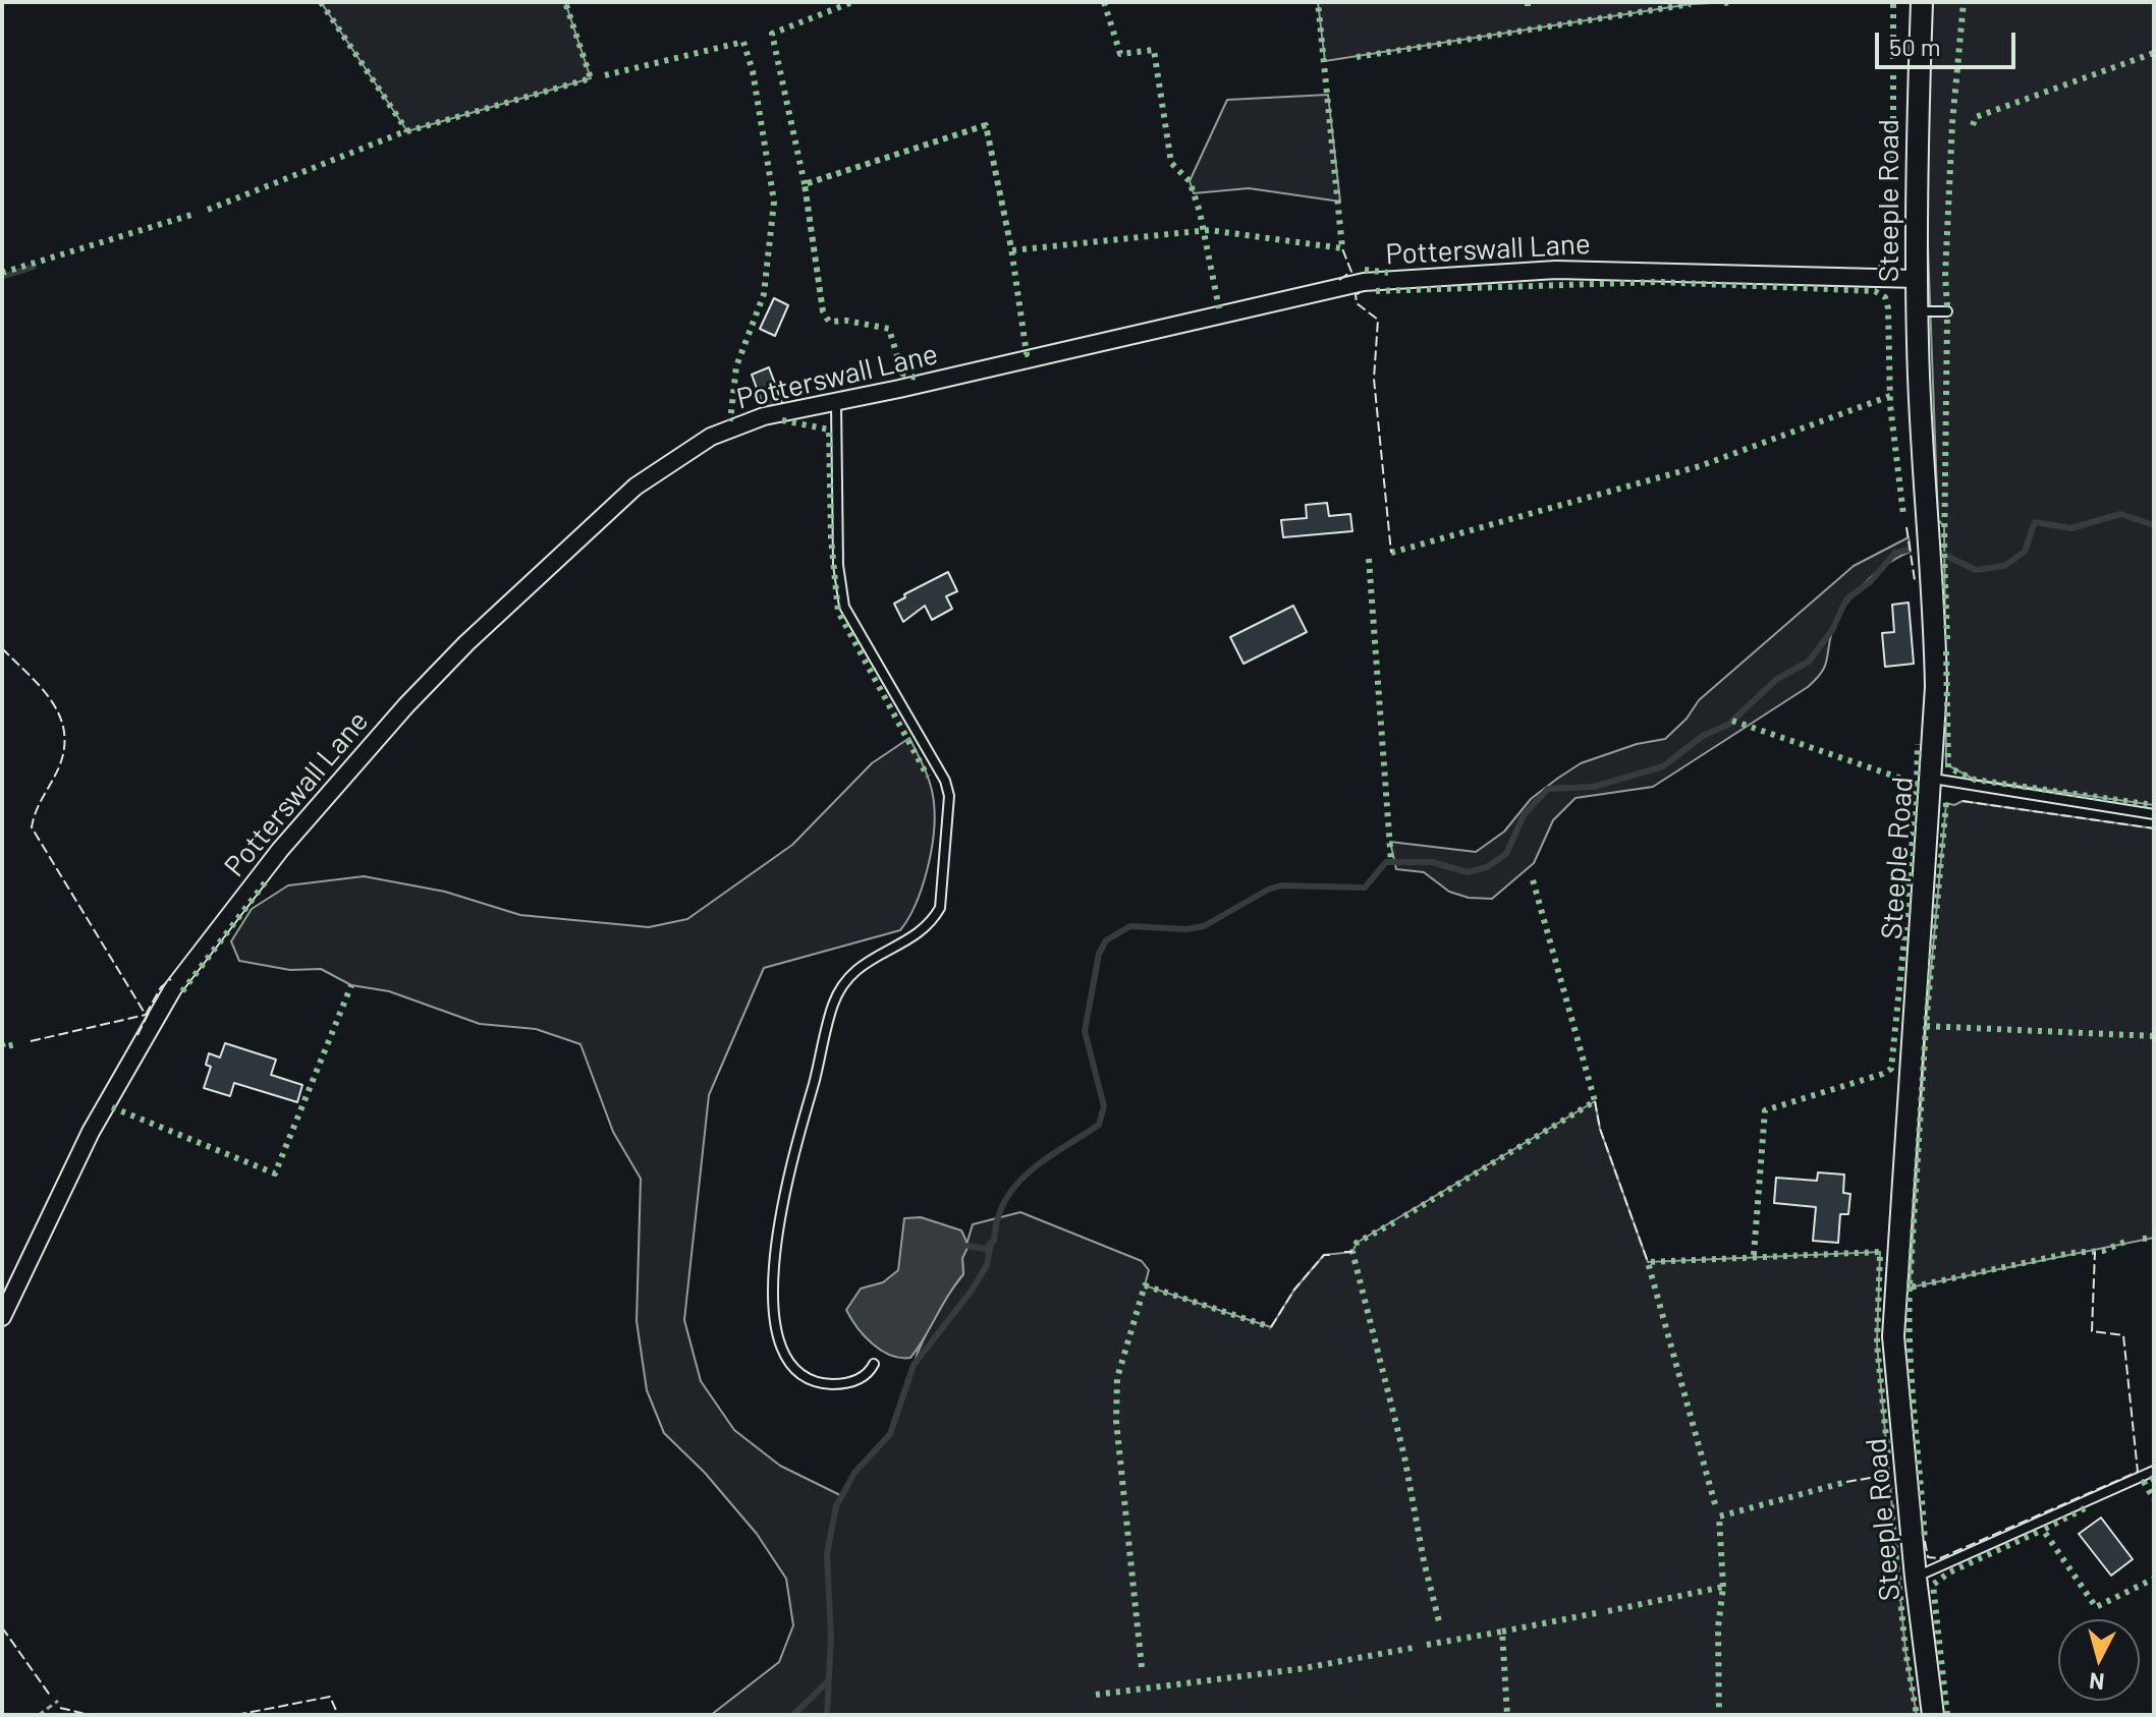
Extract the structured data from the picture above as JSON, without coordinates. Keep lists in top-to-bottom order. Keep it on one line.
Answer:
{"streets":{"street":["Steeple Road","Potterswall Lane"]},"crossings":[["Steeple Road","Potterswall Lane"]],"scale_bar":"50 m","north":"bottom"}
